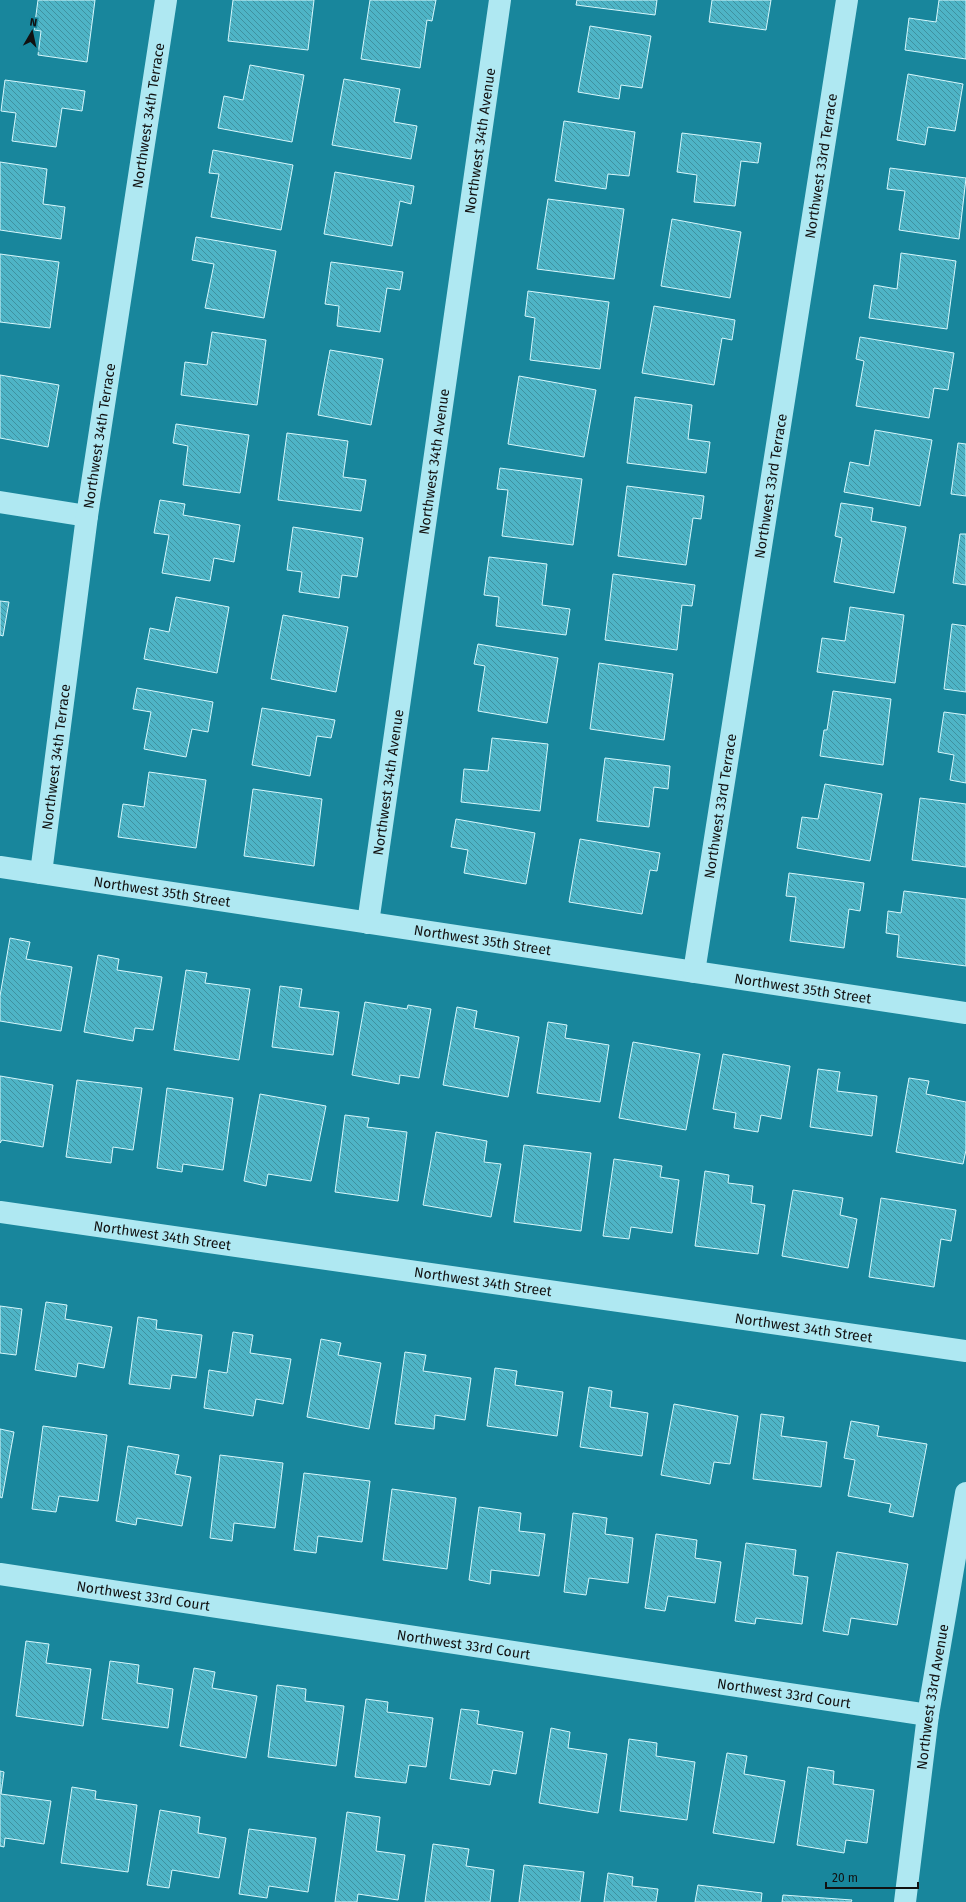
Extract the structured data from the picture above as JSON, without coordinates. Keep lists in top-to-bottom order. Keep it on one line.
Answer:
{"streets":{"street":["Northwest 34th Terrace","Northwest 34th Avenue","Northwest 33rd Terrace","Northwest 35th Street","Northwest 34th Street","Northwest 33rd Court","Northwest 33rd Avenue"]},"crossings":[["Northwest 34th Terrace","Northwest 35th Street"],["Northwest 34th Avenue","Northwest 35th Street"],["Northwest 33rd Terrace","Northwest 35th Street"],["Northwest 33rd Court","Northwest 33rd Avenue"]],"scale_bar":"20 m","north":"top"}
